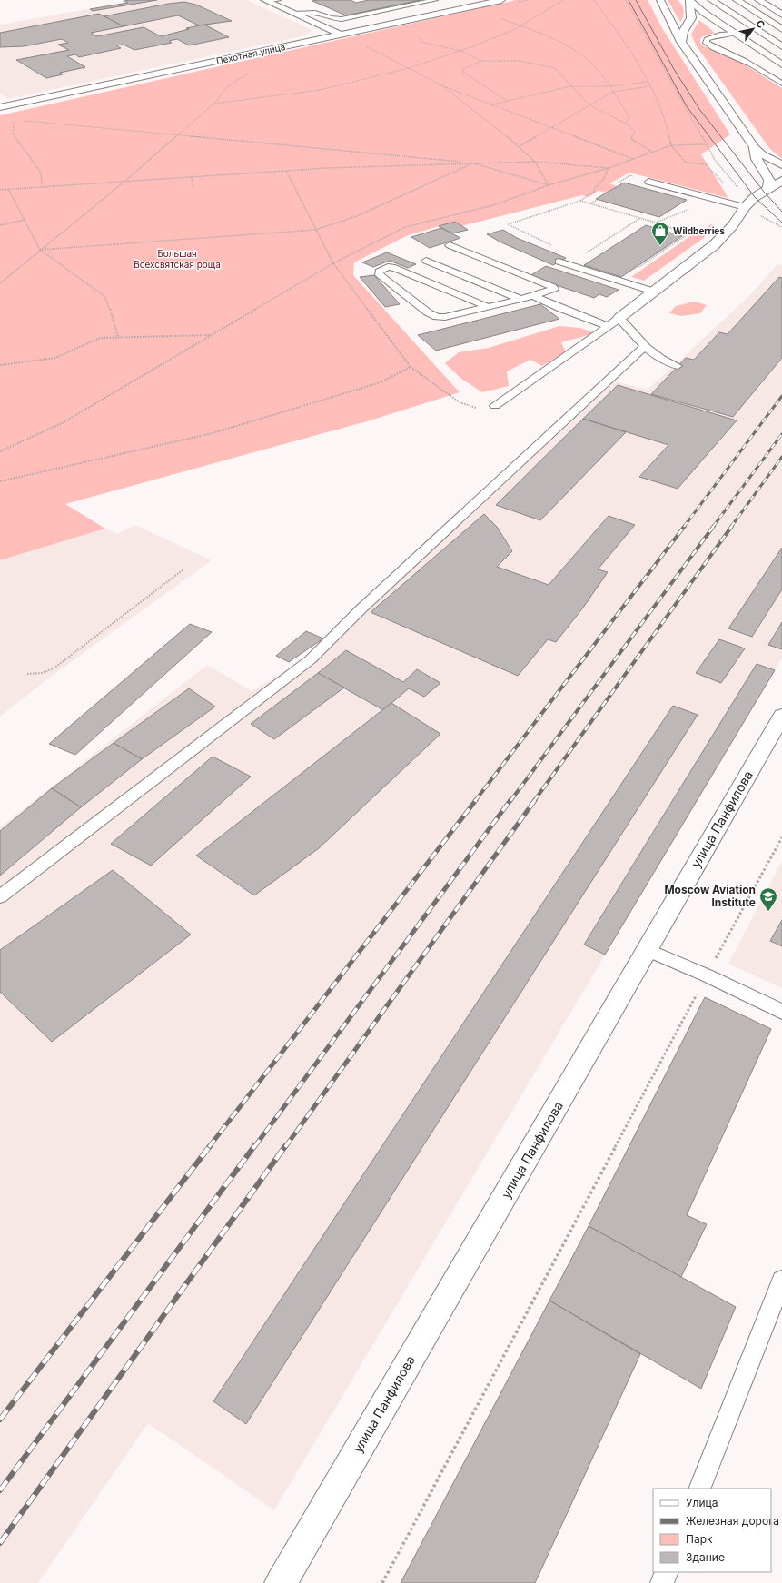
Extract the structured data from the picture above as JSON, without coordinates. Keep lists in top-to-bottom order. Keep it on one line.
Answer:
{"streets":{"main road":["Пехотная улица","улица Панфилова"]},"parks":["Большая Всехсвятская роща"],"places":{"shop":["Wildberries"],"school or university":["Moscow Aviation Institute"]},"legend":["Улица","Железная дорога","Парк","Здание"],"north":"top right"}
